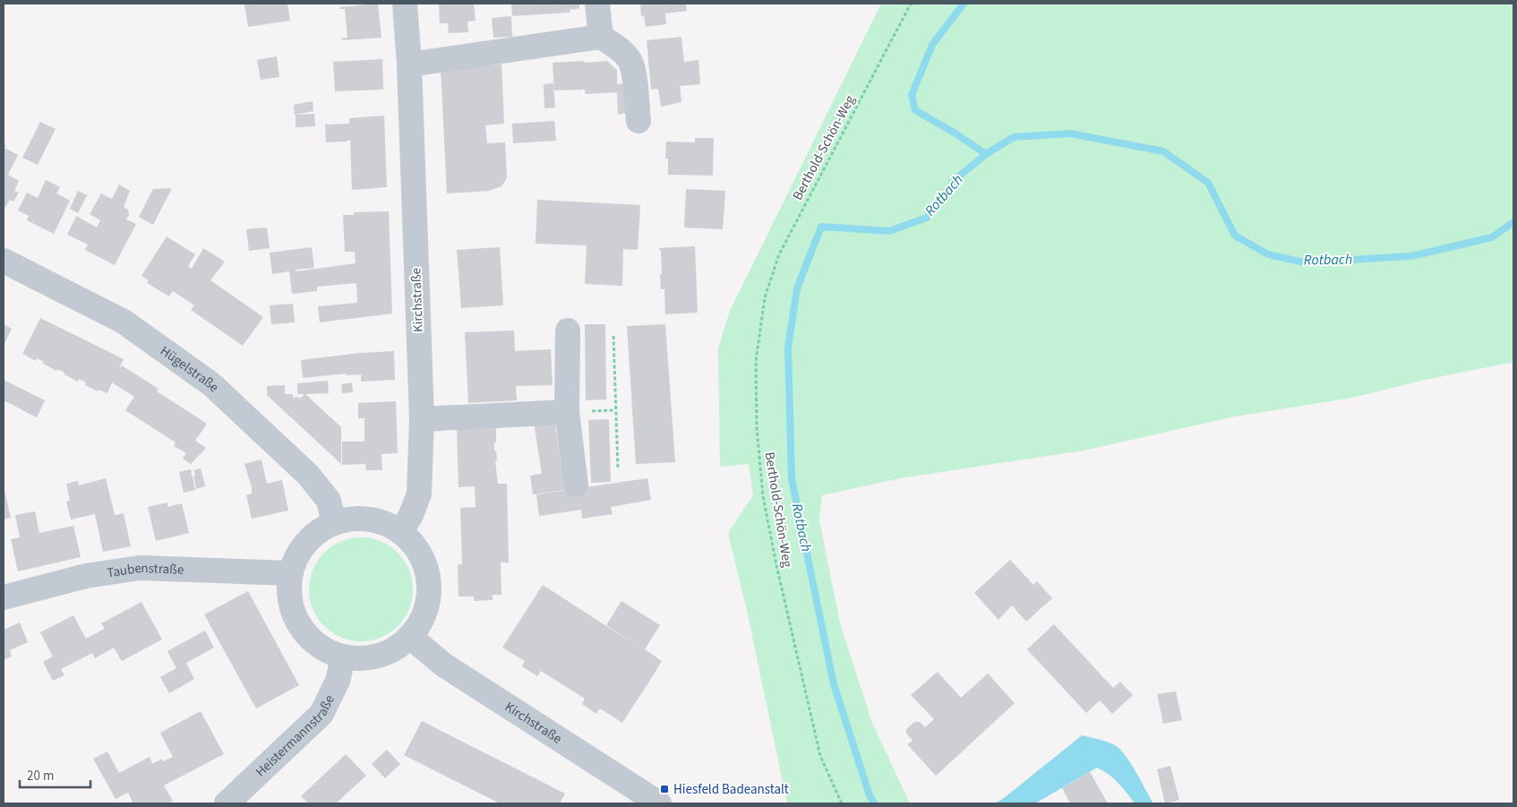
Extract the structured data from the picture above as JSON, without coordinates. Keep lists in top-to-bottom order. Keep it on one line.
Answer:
{"streets":{"street":["Kirchstraße","Hügelstraße","Taubenstraße","Heistermannstraße"],"path":["Berthold-Schön-Weg"]},"crossings":[["Kirchstraße","Hügelstraße"],["Kirchstraße","Taubenstraße"],["Kirchstraße","Heistermannstraße"],["Hügelstraße","Taubenstraße"],["Hügelstraße","Heistermannstraße"],["Taubenstraße","Heistermannstraße"]],"water":["Rotbach"],"places":{"transit":["Hiesfeld Badeanstalt"]},"scale_bar":"20 m"}
